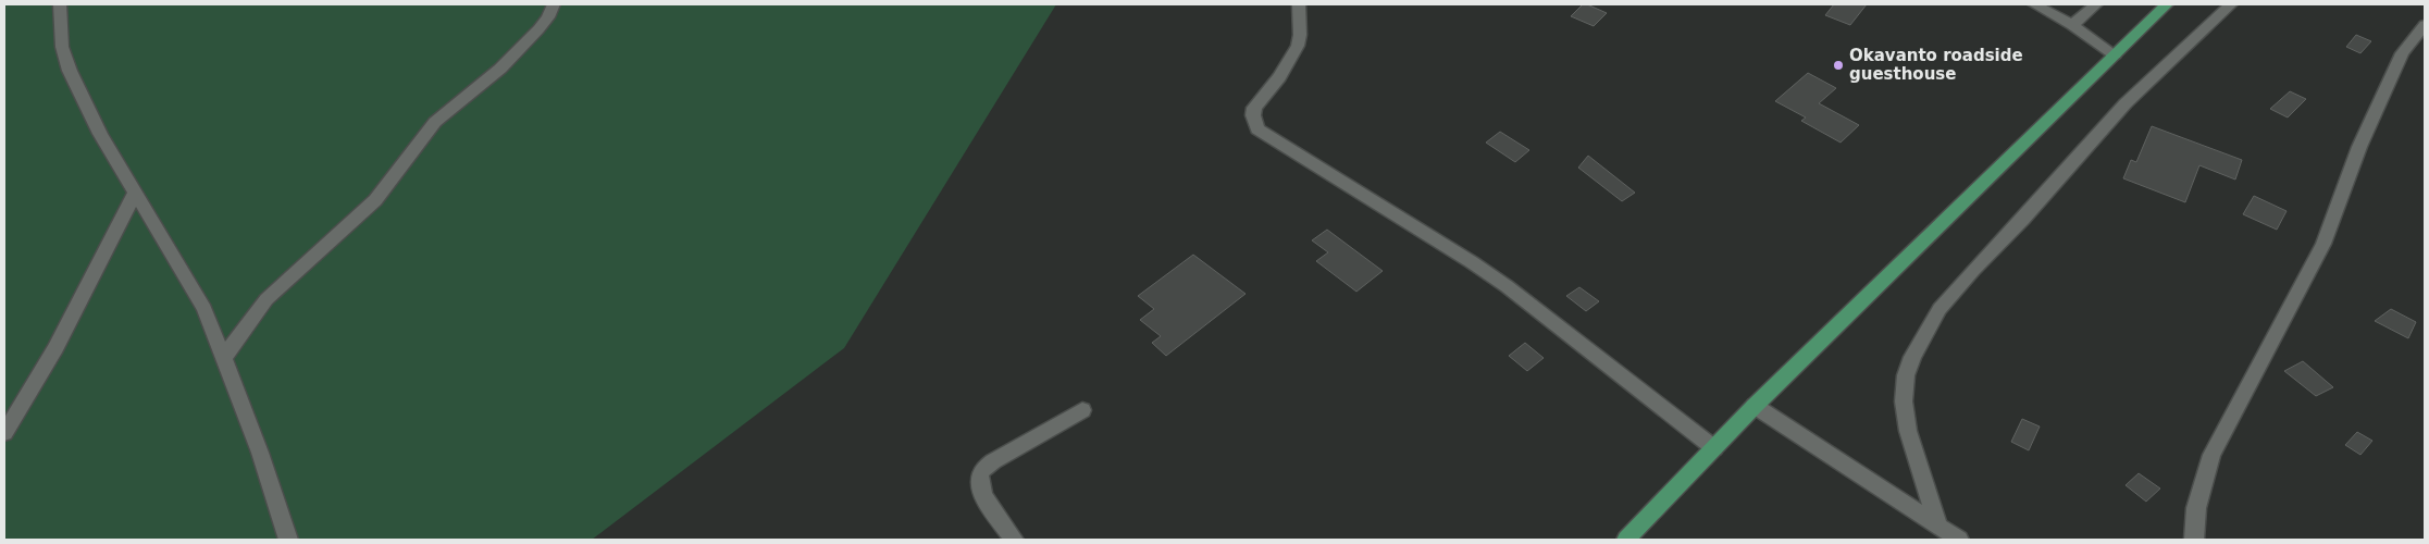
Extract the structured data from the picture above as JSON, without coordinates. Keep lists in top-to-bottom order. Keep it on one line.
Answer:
{"places":["Okavanto roadside guesthouse"]}
